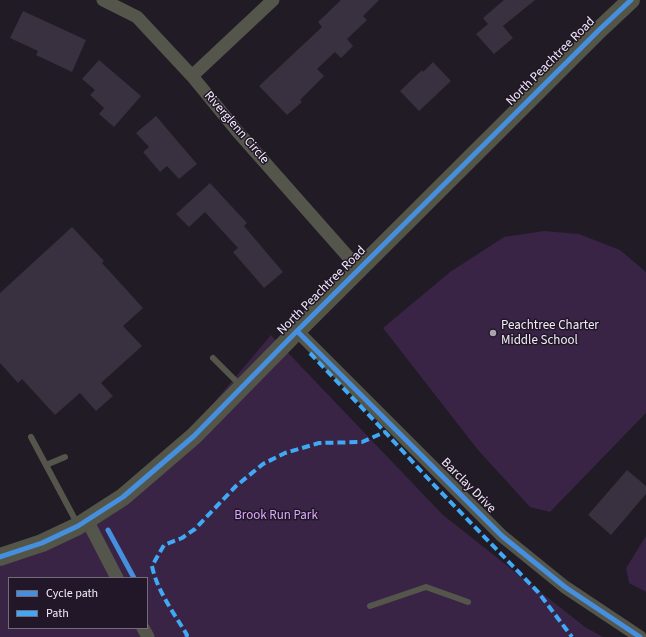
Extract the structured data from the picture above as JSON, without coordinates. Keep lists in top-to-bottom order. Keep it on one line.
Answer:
{"streets":{"street":["North Peachtree Road","Riverglenn Circle","Barclay Drive"]},"crossings":[["North Peachtree Road","Riverglenn Circle"],["North Peachtree Road","Barclay Drive"]],"parks":["Brook Run Park"],"places":["Peachtree Charter Middle School"],"legend":["Cycle path","Path"]}
